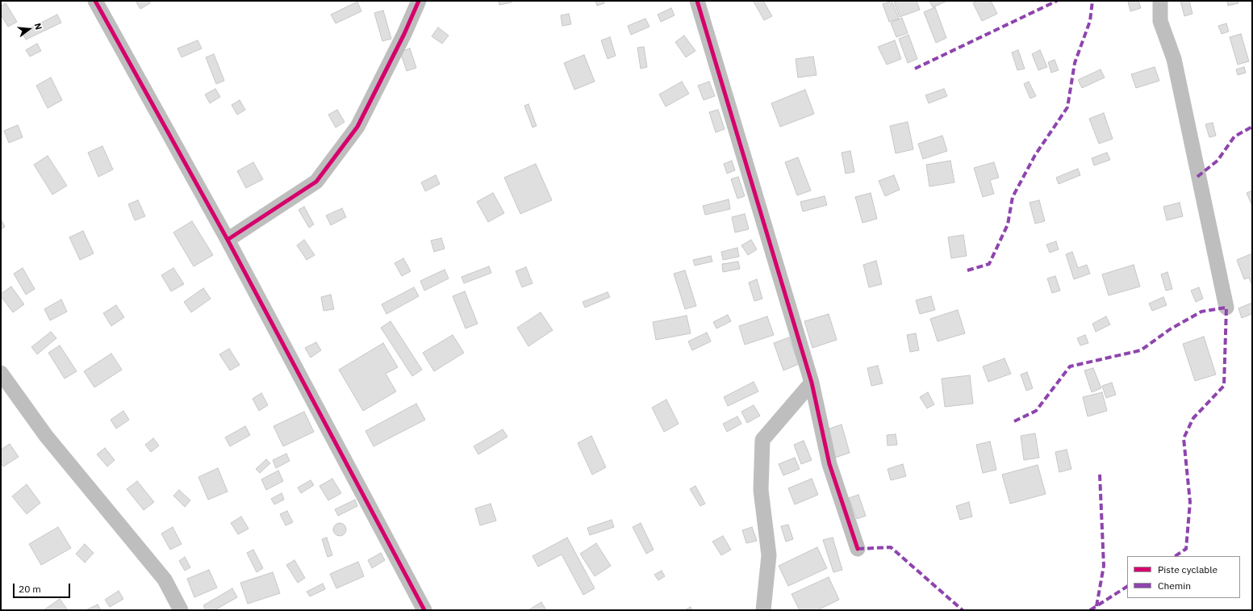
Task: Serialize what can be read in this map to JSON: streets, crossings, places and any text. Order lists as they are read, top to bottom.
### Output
{
  "legend": ["Piste cyclable", "Chemin"],
  "scale_bar": "20 m",
  "north": "right"
}
